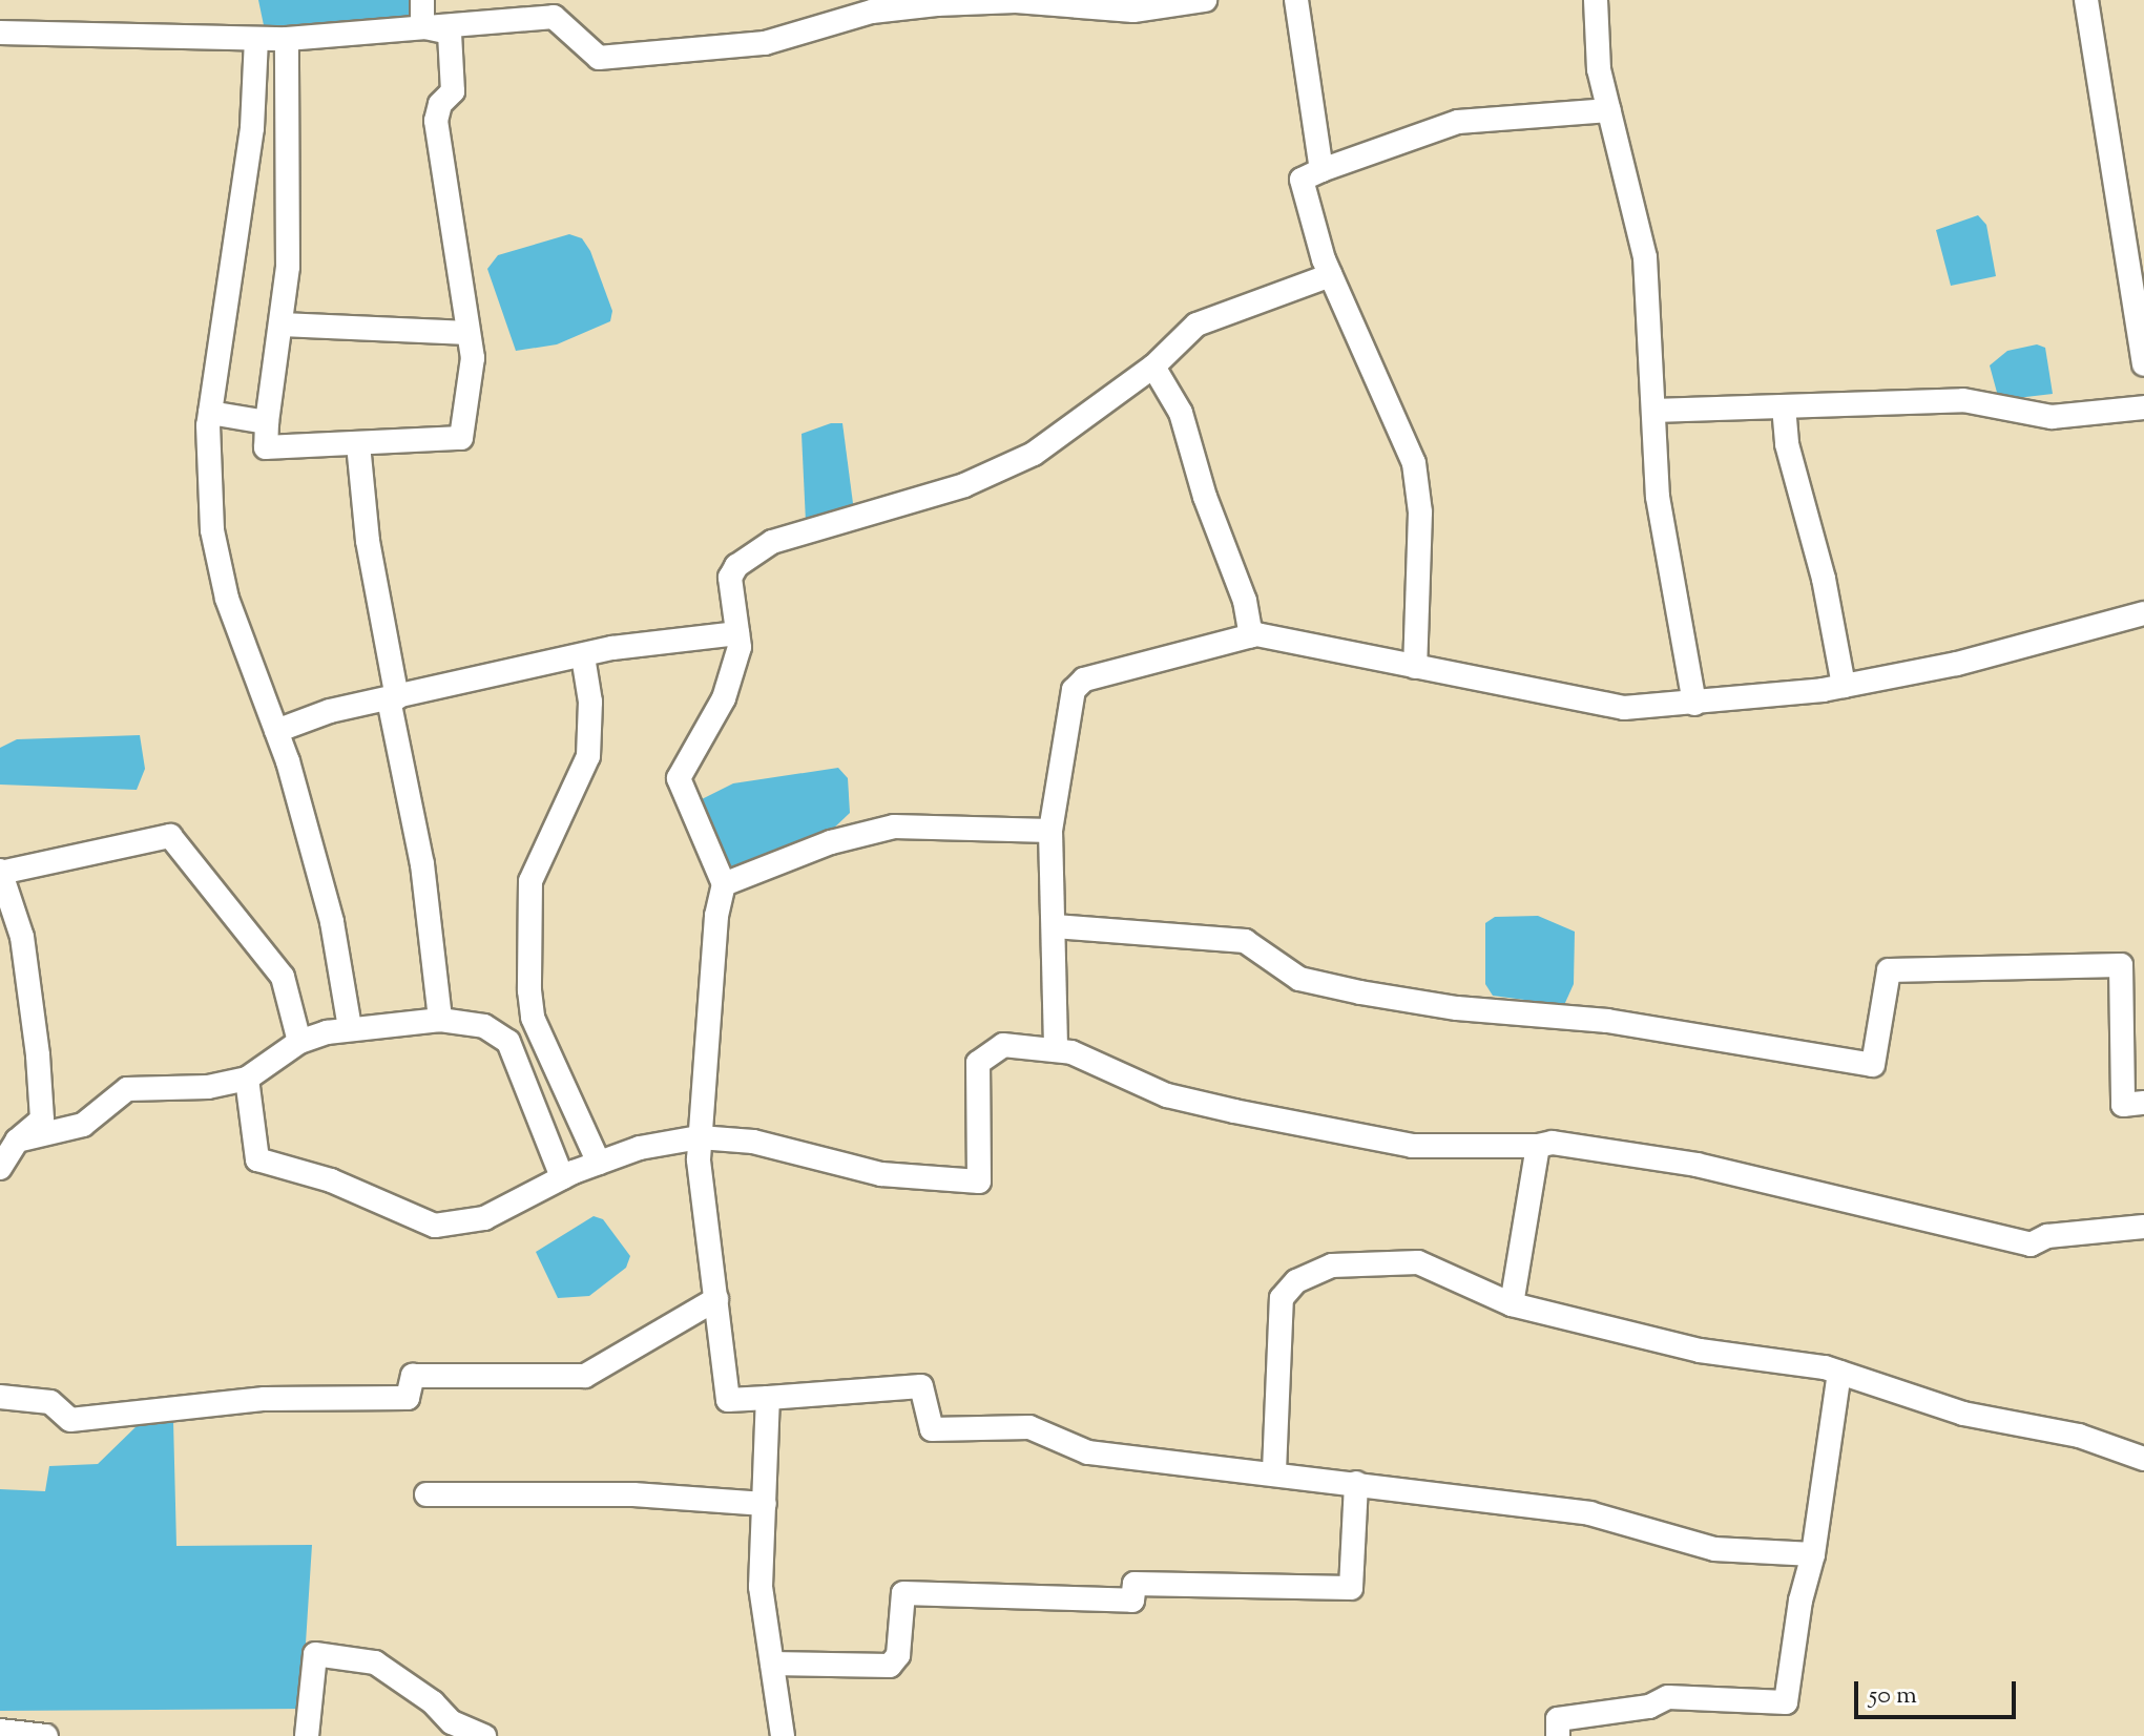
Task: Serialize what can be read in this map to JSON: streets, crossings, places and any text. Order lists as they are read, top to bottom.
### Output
{
  "scale_bar": "50 m"
}
